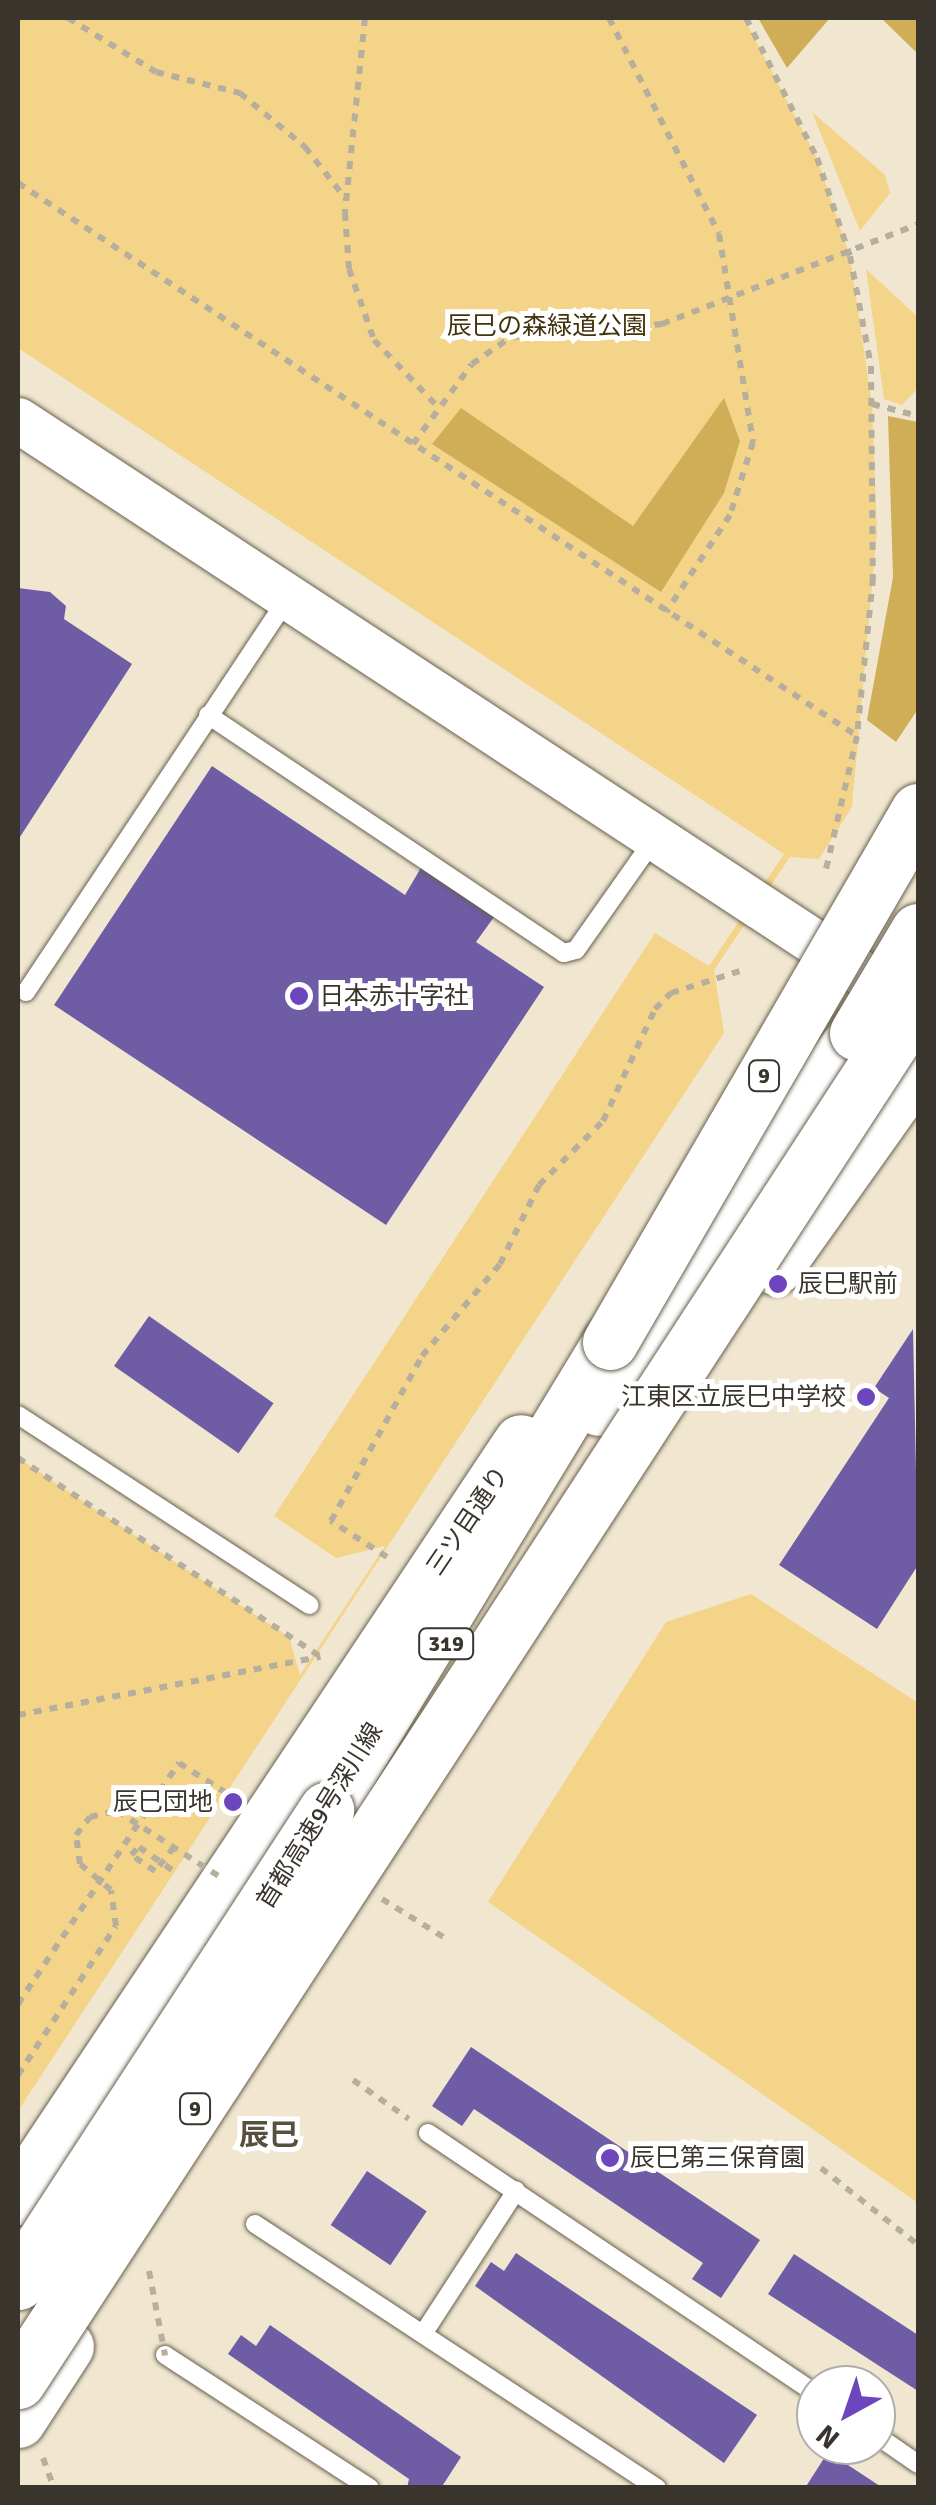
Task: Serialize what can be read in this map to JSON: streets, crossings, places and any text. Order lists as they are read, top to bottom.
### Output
{
  "streets": {
    "main road": [
      "9",
      "三ツ目通り",
      "319",
      "首都高速9号深川線"
    ]
  },
  "crossings": [
    ["9", "三ツ目通り"],
    ["9", "首都高速9号深川線"]
  ],
  "districts": ["辰巳"],
  "parks": ["辰巳の森緑道公園"],
  "places": [
    "日本赤十字社",
    "辰巳駅前",
    "江東区立辰巳中学校",
    "辰巳団地",
    "辰巳第三保育園"
  ],
  "north": "bottom left"
}
